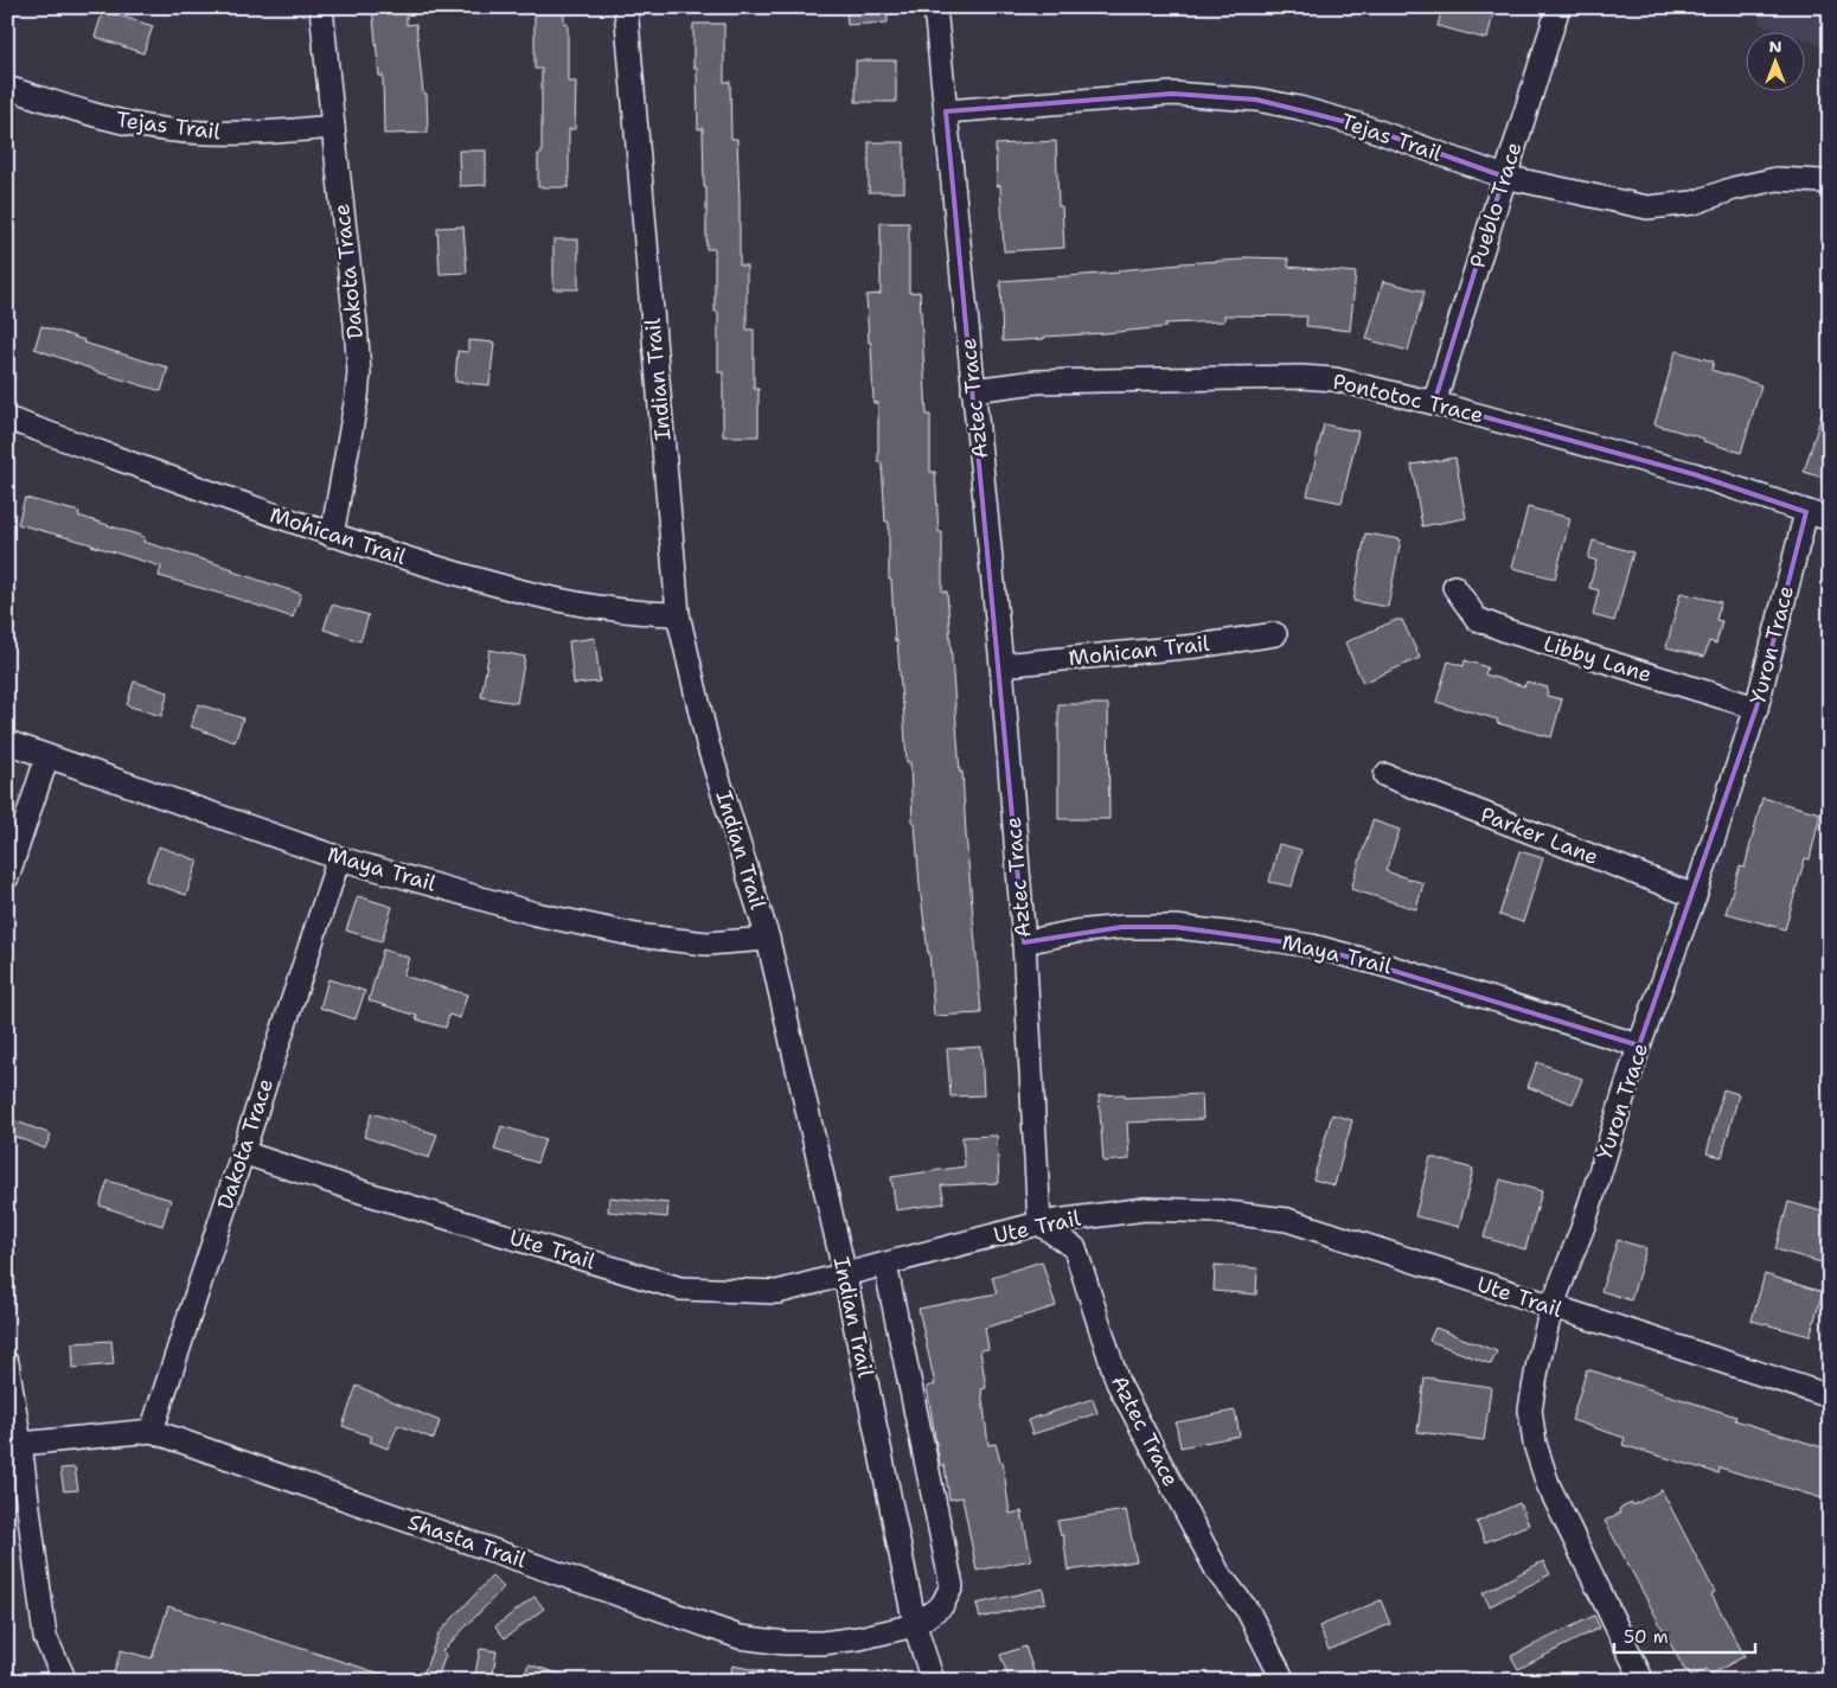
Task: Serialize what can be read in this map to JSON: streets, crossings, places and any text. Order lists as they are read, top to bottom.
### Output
{
  "streets": {
    "street": [
      "Tejas Trail",
      "Pueblo Trace",
      "Dakota Trace",
      "Indian Trail",
      "Aztec Trace",
      "Pontotoc Trace",
      "Mohican Trail",
      "Yuron Trace",
      "Libby Lane",
      "Parker Lane",
      "Maya Trail",
      "Ute Trail",
      "Shasta Trail"
    ]
  },
  "crossings": [
    ["Tejas Trail", "Pueblo Trace"],
    ["Tejas Trail", "Dakota Trace"],
    ["Tejas Trail", "Aztec Trace"],
    ["Pueblo Trace", "Pontotoc Trace"],
    ["Dakota Trace", "Mohican Trail"],
    ["Dakota Trace", "Maya Trail"],
    ["Dakota Trace", "Ute Trail"],
    ["Dakota Trace", "Shasta Trail"],
    ["Indian Trail", "Mohican Trail"],
    ["Indian Trail", "Maya Trail"],
    ["Indian Trail", "Ute Trail"],
    ["Indian Trail", "Shasta Trail"],
    ["Aztec Trace", "Pontotoc Trace"],
    ["Aztec Trace", "Mohican Trail"],
    ["Aztec Trace", "Maya Trail"],
    ["Aztec Trace", "Ute Trail"],
    ["Pontotoc Trace", "Yuron Trace"],
    ["Yuron Trace", "Libby Lane"],
    ["Yuron Trace", "Parker Lane"],
    ["Yuron Trace", "Maya Trail"],
    ["Yuron Trace", "Ute Trail"]
  ],
  "scale_bar": "50 m",
  "north": "top"
}
